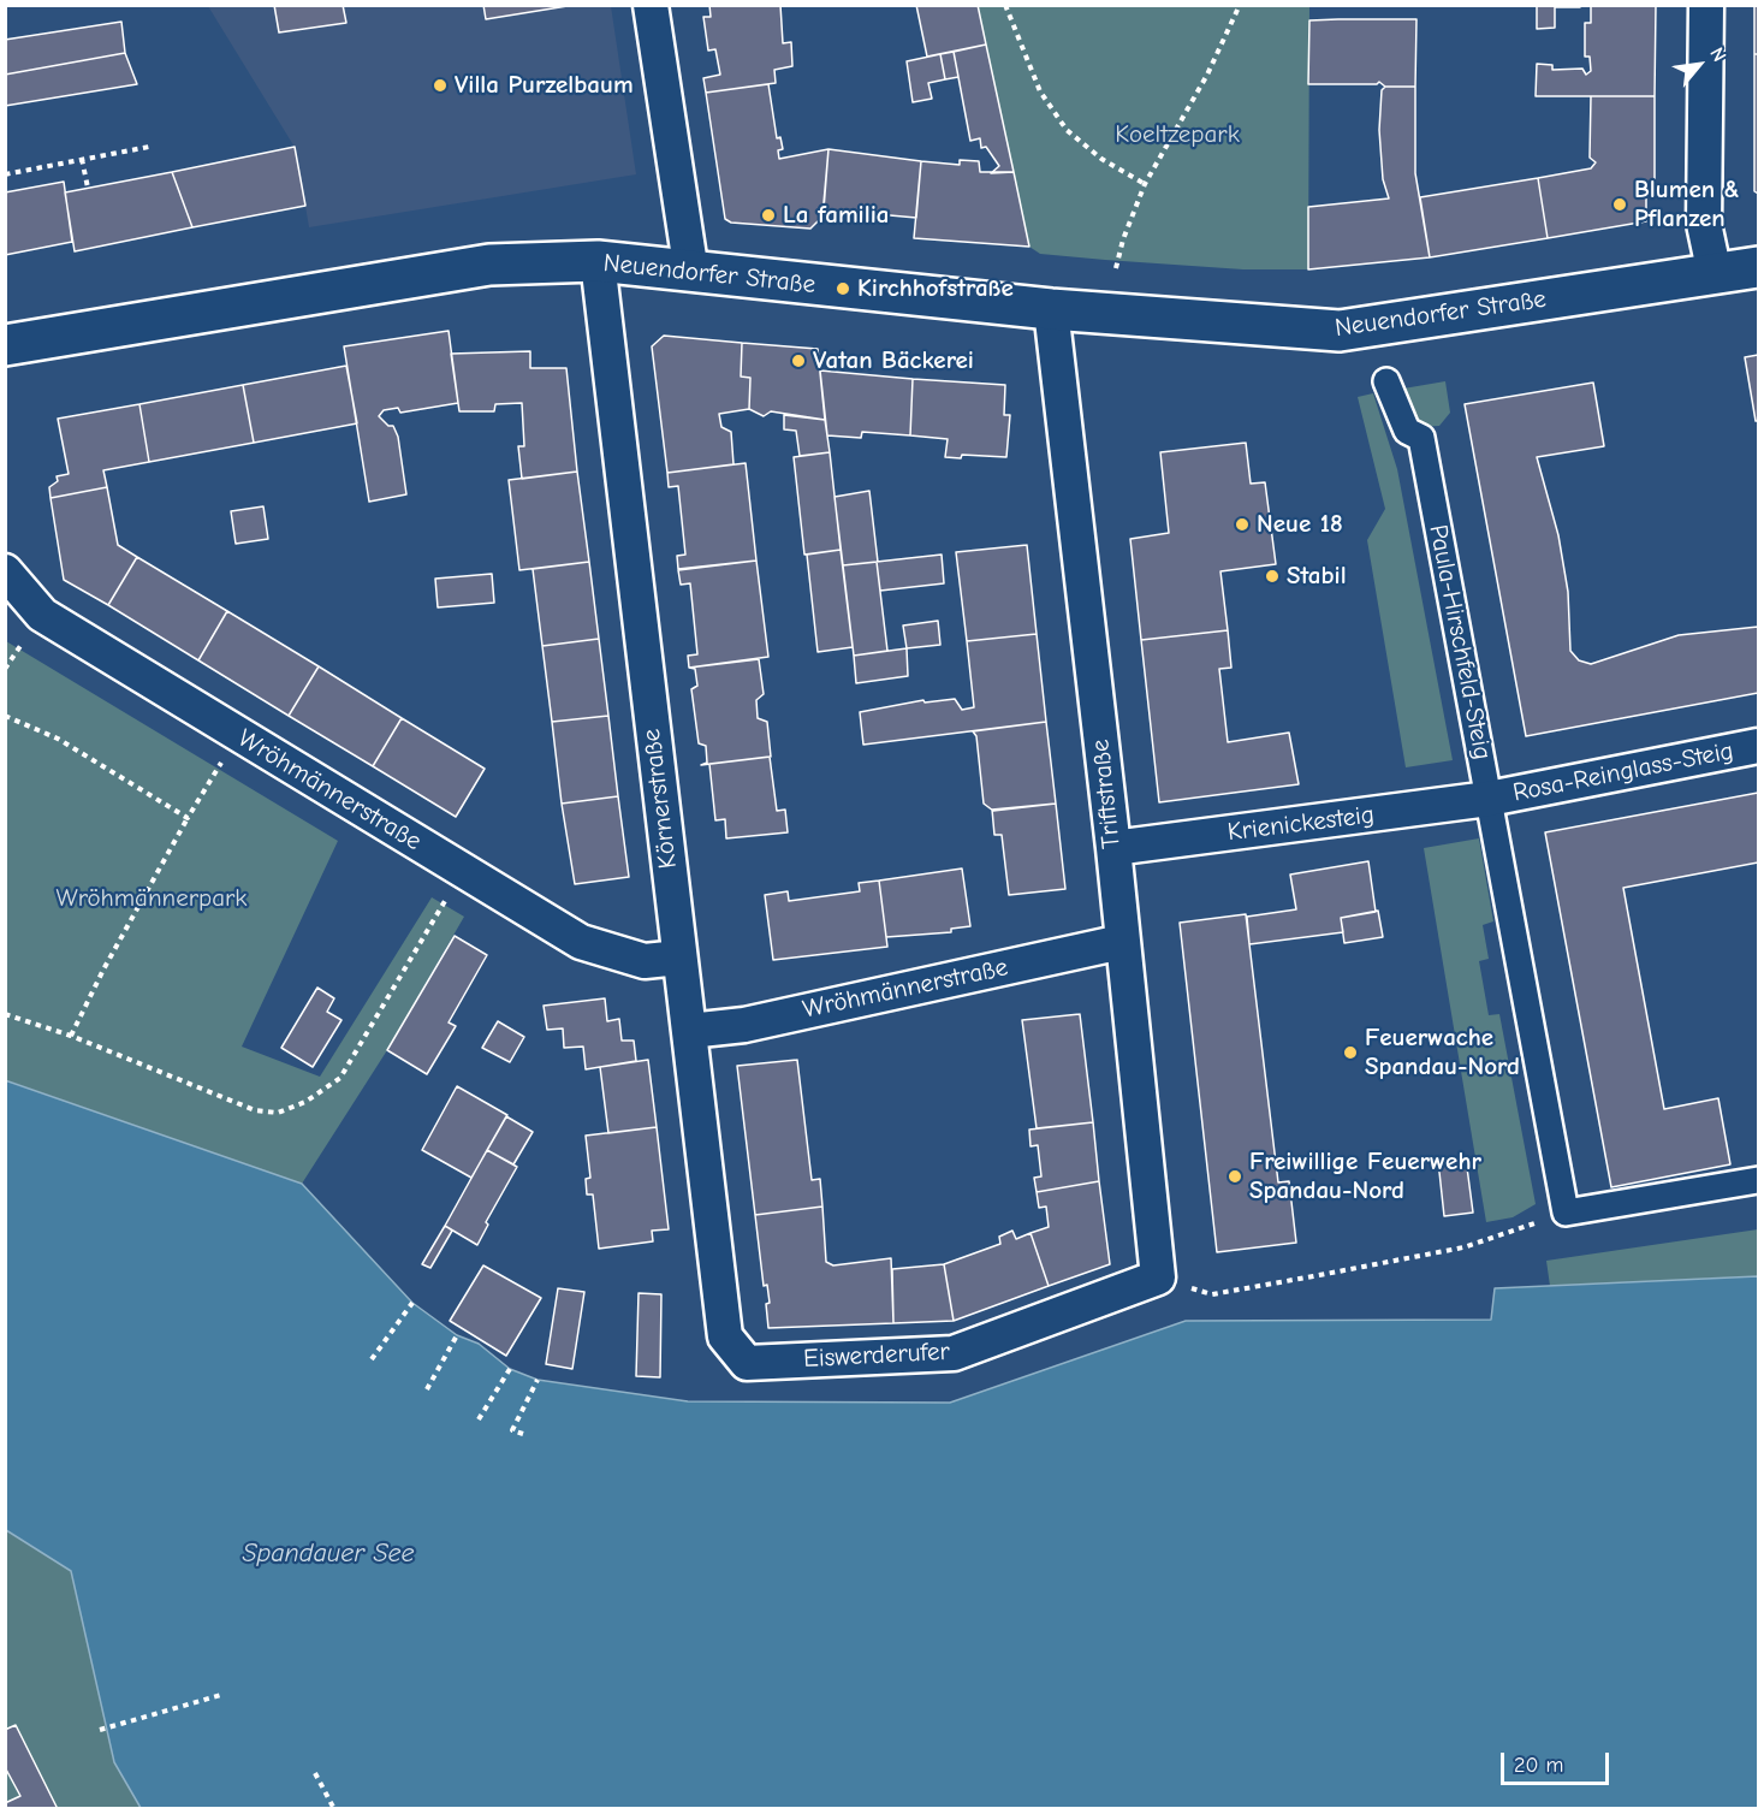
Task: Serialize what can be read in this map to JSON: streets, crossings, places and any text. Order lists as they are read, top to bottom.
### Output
{
  "streets": {
    "main road": ["Neuendorfer Straße"],
    "street": [
      "Paula-Hirschfeld-Steig",
      "Rosa-Reinglass-Steig",
      "Wröhmännerstraße",
      "Triftstraße",
      "Körnerstraße",
      "Krienickesteig",
      "Eiswerderufer"
    ]
  },
  "crossings": [
    ["Neuendorfer Straße", "Triftstraße"],
    ["Neuendorfer Straße", "Körnerstraße"],
    ["Paula-Hirschfeld-Steig", "Rosa-Reinglass-Steig"],
    ["Paula-Hirschfeld-Steig", "Krienickesteig"],
    ["Rosa-Reinglass-Steig", "Krienickesteig"],
    ["Wröhmännerstraße", "Triftstraße"],
    ["Wröhmännerstraße", "Körnerstraße"],
    ["Triftstraße", "Krienickesteig"],
    ["Triftstraße", "Eiswerderufer"],
    ["Körnerstraße", "Eiswerderufer"]
  ],
  "water": ["Spandauer See"],
  "parks": ["Koeltzepark", "Wröhmännerpark"],
  "places": [
    "Villa Purzelbaum",
    "Blumen & Pflanzen",
    "La familia",
    "Kirchhofstraße",
    "Vatan Bäckerei",
    "Neue 18",
    "Stabil",
    "Feuerwache Spandau-Nord",
    "Freiwillige Feuerwehr Spandau-Nord"
  ],
  "scale_bar": "20 m",
  "north": "top right"
}
